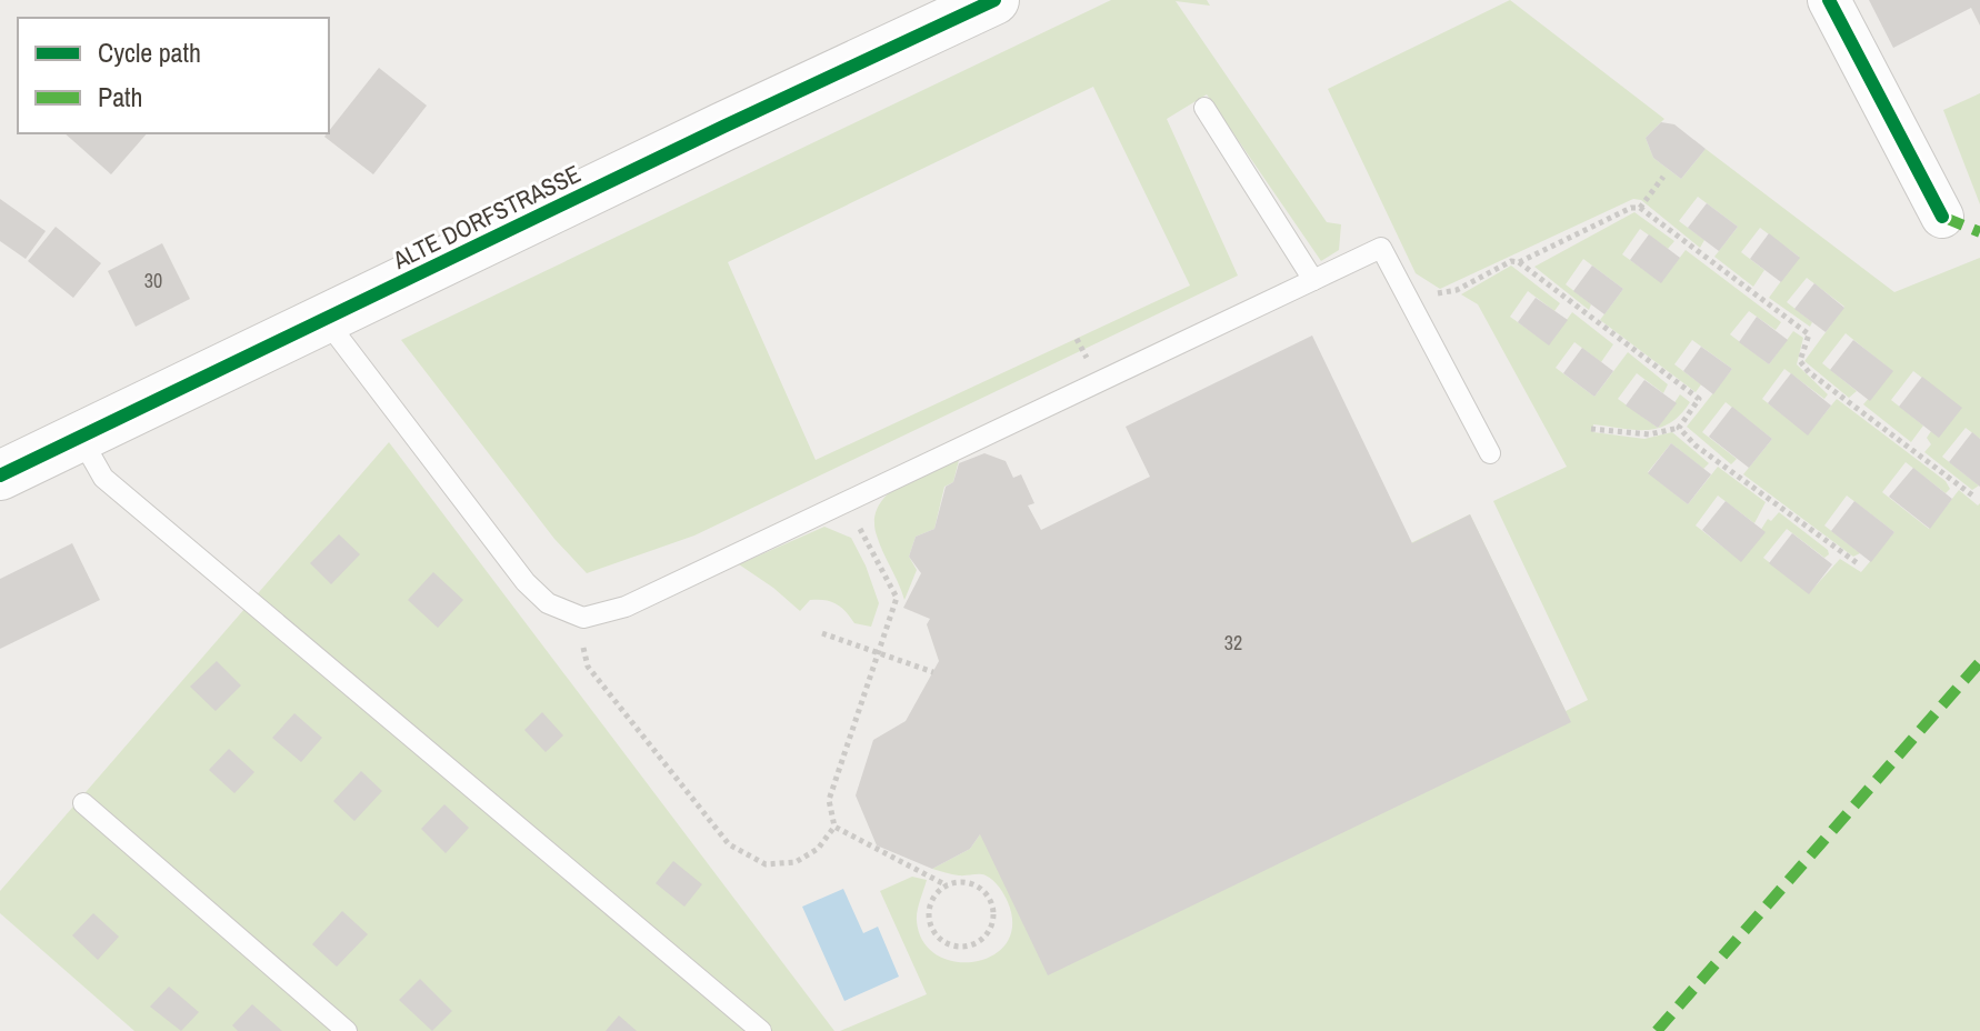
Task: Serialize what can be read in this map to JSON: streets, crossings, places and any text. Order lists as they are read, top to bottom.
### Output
{
  "streets": {
    "street": ["ALTE DORFSTRASSE"]
  },
  "house_numbers": ["30", "32"],
  "legend": ["Cycle path", "Path"]
}
